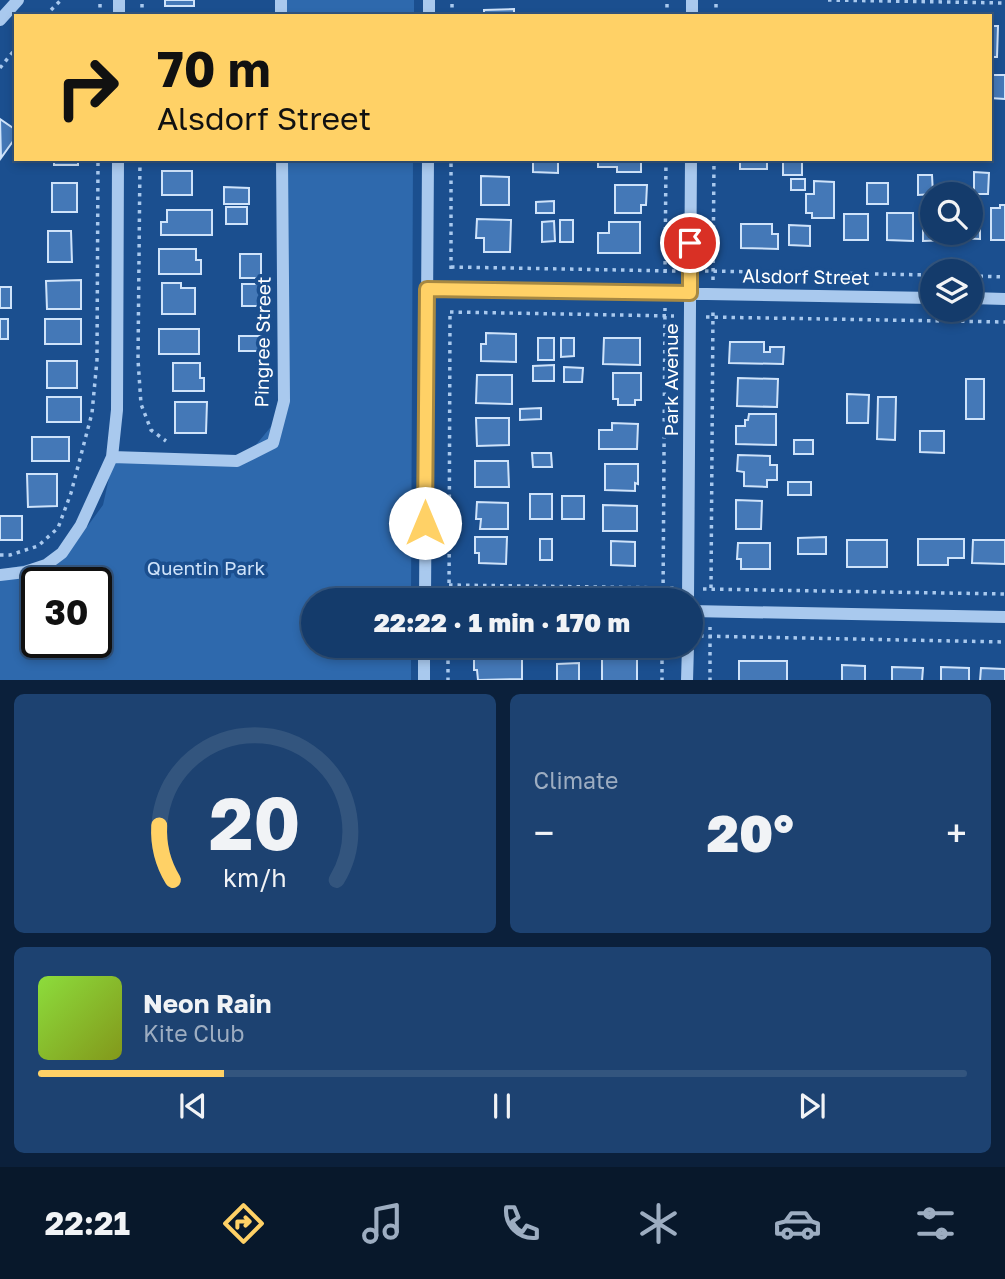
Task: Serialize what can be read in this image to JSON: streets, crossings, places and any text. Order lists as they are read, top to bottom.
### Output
{
  "streets": {
    "street": ["Alsdorf Street", "Pingree Street", "Park Avenue"]
  },
  "crossings": [
    ["Alsdorf Street", "Park Avenue"]
  ],
  "parks": ["Quentin Park"],
  "page": {
    "turn": ["70 m", "Alsdorf Street"],
    "limit": "30",
    "trip": "22:22 · 1 min · 170 m",
    "tile": "Climate",
    "heat": ["−", "20°", "+"],
    "song": ["Neon Rain", "Kite Club"],
    "tabs": "22:21",
    "gauge": ["20", "km/h"]
  }
}
